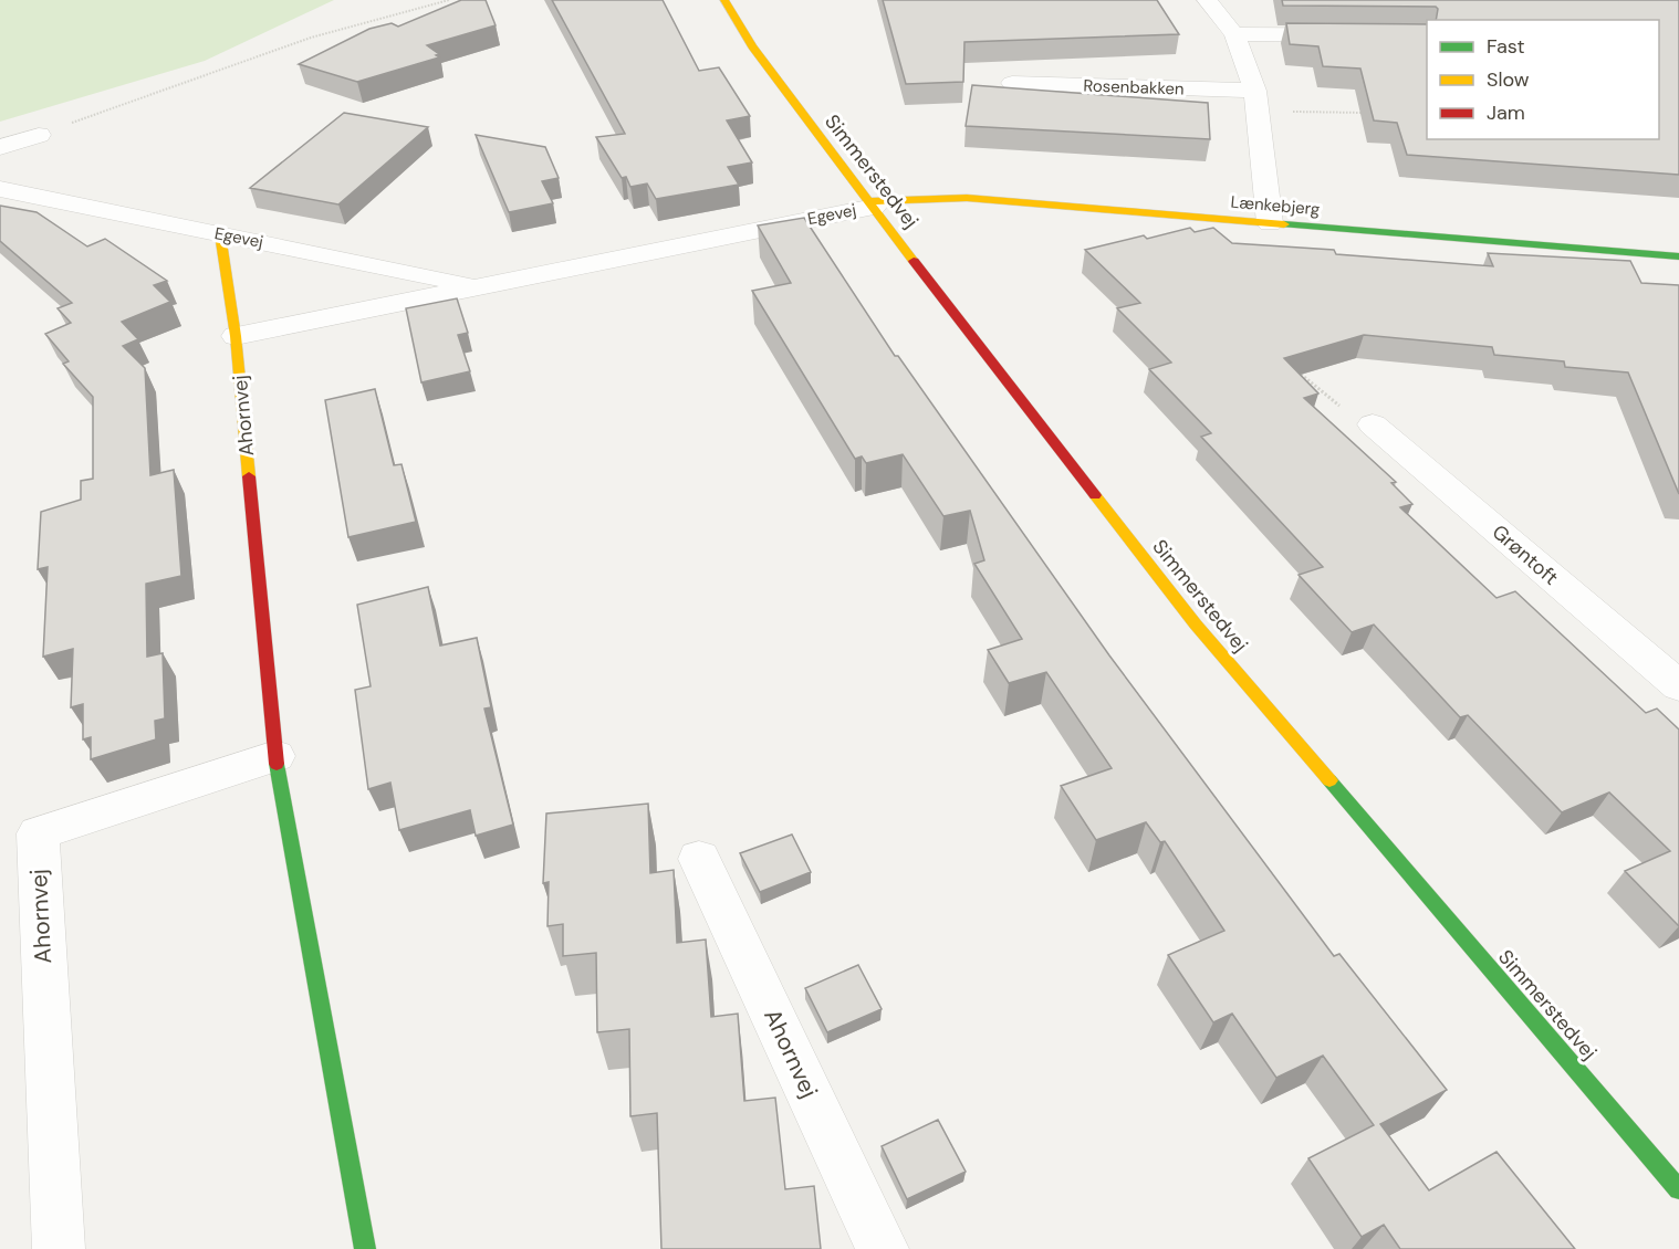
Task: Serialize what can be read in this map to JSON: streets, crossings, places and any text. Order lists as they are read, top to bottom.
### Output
{
  "streets": {
    "street": [
      "Rosenbakken",
      "Simmerstedvej",
      "Lænkebjerg",
      "Egevej",
      "Ahornvej",
      "Grøntoft"
    ]
  },
  "crossings": [
    ["Simmerstedvej", "Lænkebjerg"],
    ["Simmerstedvej", "Egevej"],
    ["Lænkebjerg", "Egevej"],
    ["Egevej", "Ahornvej"]
  ],
  "legend": ["Fast", "Slow", "Jam"]
}
